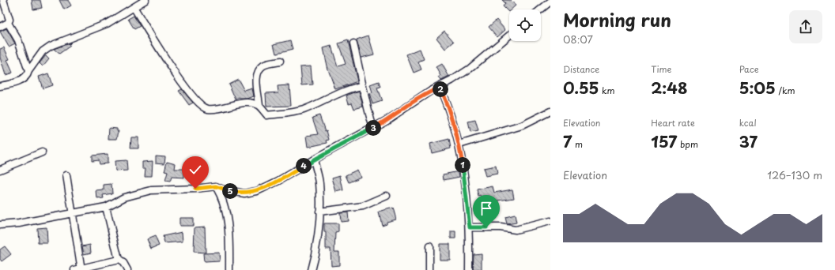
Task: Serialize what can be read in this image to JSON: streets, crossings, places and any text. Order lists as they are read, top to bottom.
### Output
{
  "page": {
    "heading": ["Morning run", "08:07"],
    "stats": [
      ["Distance", "0.55 km"],
      ["Time", "2:48"],
      ["Pace", "5:05 /km"],
      ["Elevation", "7 m"],
      ["Heart rate", "157 bpm"],
      ["kcal", "37"]
    ],
    "pins": [
      "2",
      "3",
      "1",
      "4",
      "5"
    ],
    "chart": ["Elevation", "126–130 m"]
  }
}
